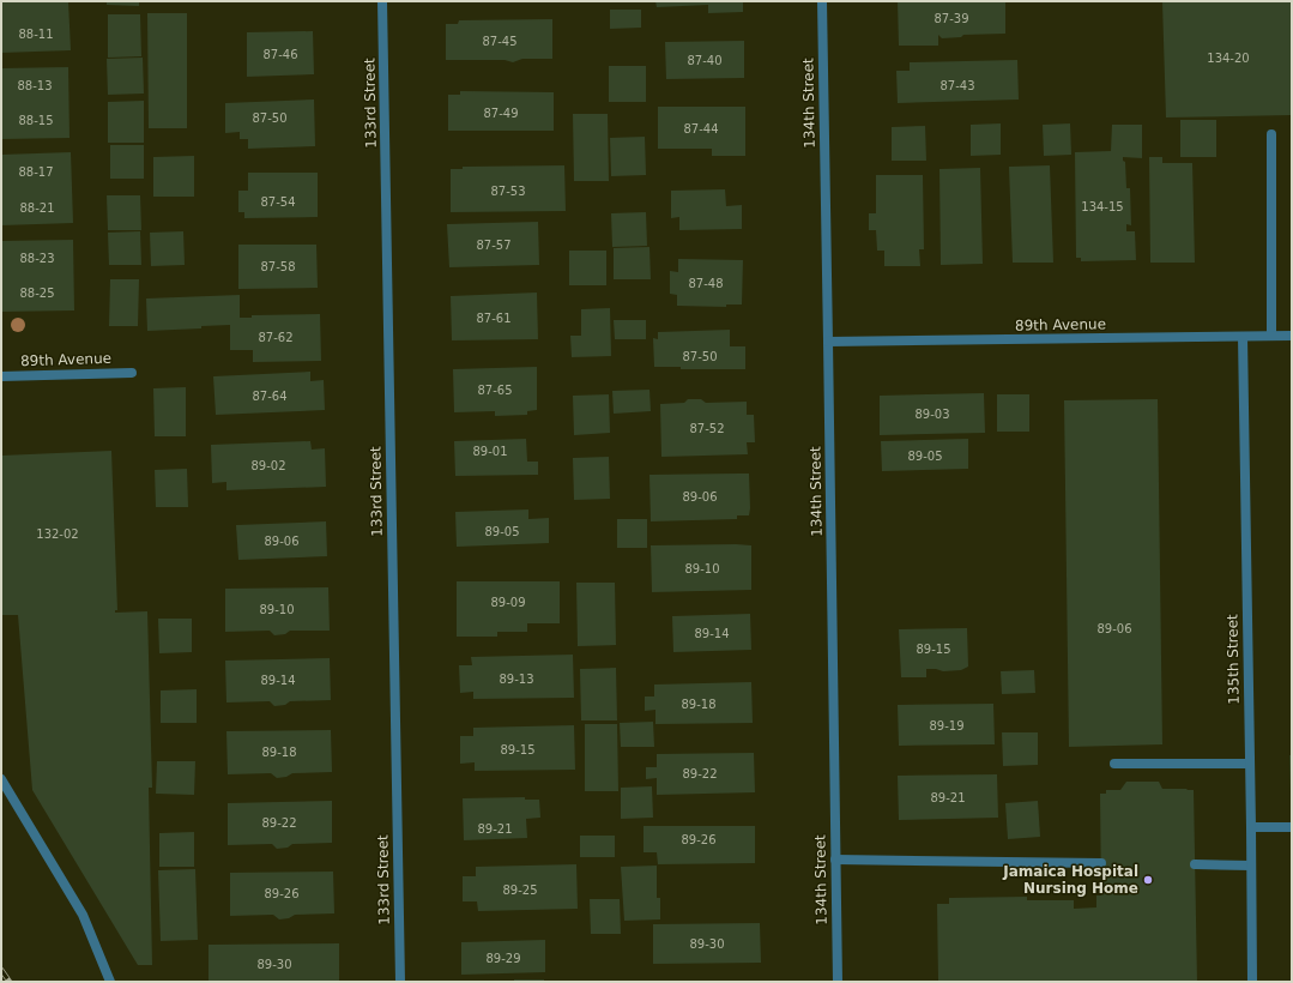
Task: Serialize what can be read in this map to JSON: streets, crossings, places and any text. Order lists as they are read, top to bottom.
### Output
{
  "streets": {
    "street": [
      "133rd Street",
      "134th Street",
      "89th Avenue",
      "135th Street"
    ]
  },
  "crossings": [
    ["134th Street", "89th Avenue"],
    ["89th Avenue", "135th Street"]
  ],
  "places": ["Jamaica Hospital Nursing Home"],
  "house_numbers": [
    "87-39",
    "88-11",
    "87-45",
    "87-46",
    "134-20",
    "87-40",
    "88-13",
    "87-43",
    "87-49",
    "87-50",
    "88-15",
    "87-44",
    "88-17",
    "87-53",
    "87-54",
    "134-15",
    "88-21",
    "87-57",
    "88-23",
    "87-58",
    "87-48",
    "88-25",
    "87-61",
    "87-62",
    "87-50",
    "87-65",
    "87-64",
    "89-03",
    "87-52",
    "89-01",
    "89-05",
    "89-02",
    "89-06",
    "89-05",
    "132-02",
    "89-06",
    "89-10",
    "89-09",
    "89-10",
    "89-06",
    "89-14",
    "89-15",
    "89-13",
    "89-14",
    "89-18",
    "89-19",
    "89-15",
    "89-18",
    "89-22",
    "89-21",
    "89-22",
    "89-21",
    "89-26",
    "89-25",
    "89-26",
    "89-30",
    "89-29",
    "89-30"
  ]
}
